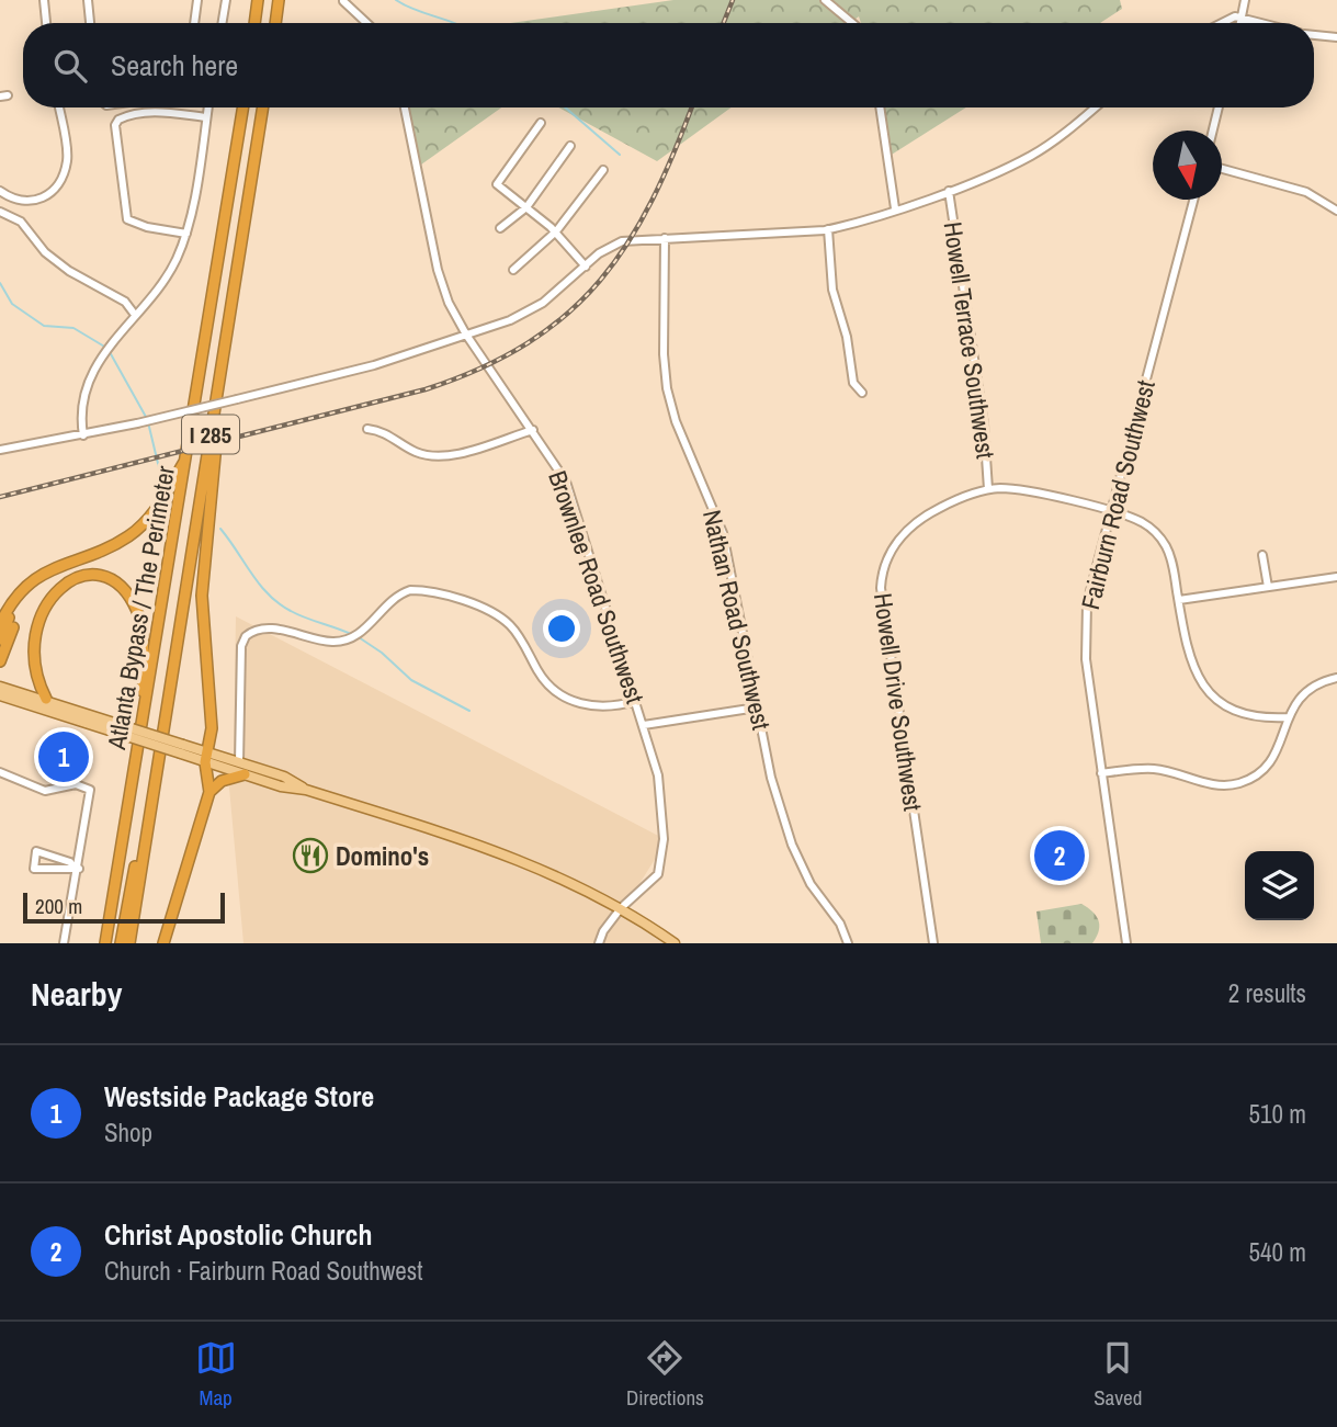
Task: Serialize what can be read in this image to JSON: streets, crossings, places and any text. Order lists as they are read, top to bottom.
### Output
{
  "streets": {
    "highway": ["I 285", "Atlanta Bypass / The Perimeter"],
    "street": [
      "Howell Terrace Southwest",
      "Fairburn Road Southwest",
      "Brownlee Road Southwest",
      "Nathan Road Southwest",
      "Howell Drive Southwest"
    ]
  },
  "crossings": [
    ["Howell Terrace Southwest", "Howell Drive Southwest"],
    ["Fairburn Road Southwest", "Howell Drive Southwest"]
  ],
  "places": {
    "restaurant": ["Domino's"]
  },
  "scale_bar": "200 m",
  "north": "bottom",
  "page": {
    "search": "Search here",
    "pins": ["1", "2"],
    "scale": "200 m",
    "heading": ["Nearby", "2 results"],
    "list": [
      {
        "mark": "1",
        "name": "Westside Package Store",
        "note": "Shop",
        "value": "510 m"
      },
      {
        "mark": "2",
        "name": "Christ Apostolic Church",
        "note": "Church · Fairburn Road Southwest",
        "value": "540 m"
      }
    ],
    "nav": ["Map", "Directions", "Saved"]
  }
}
